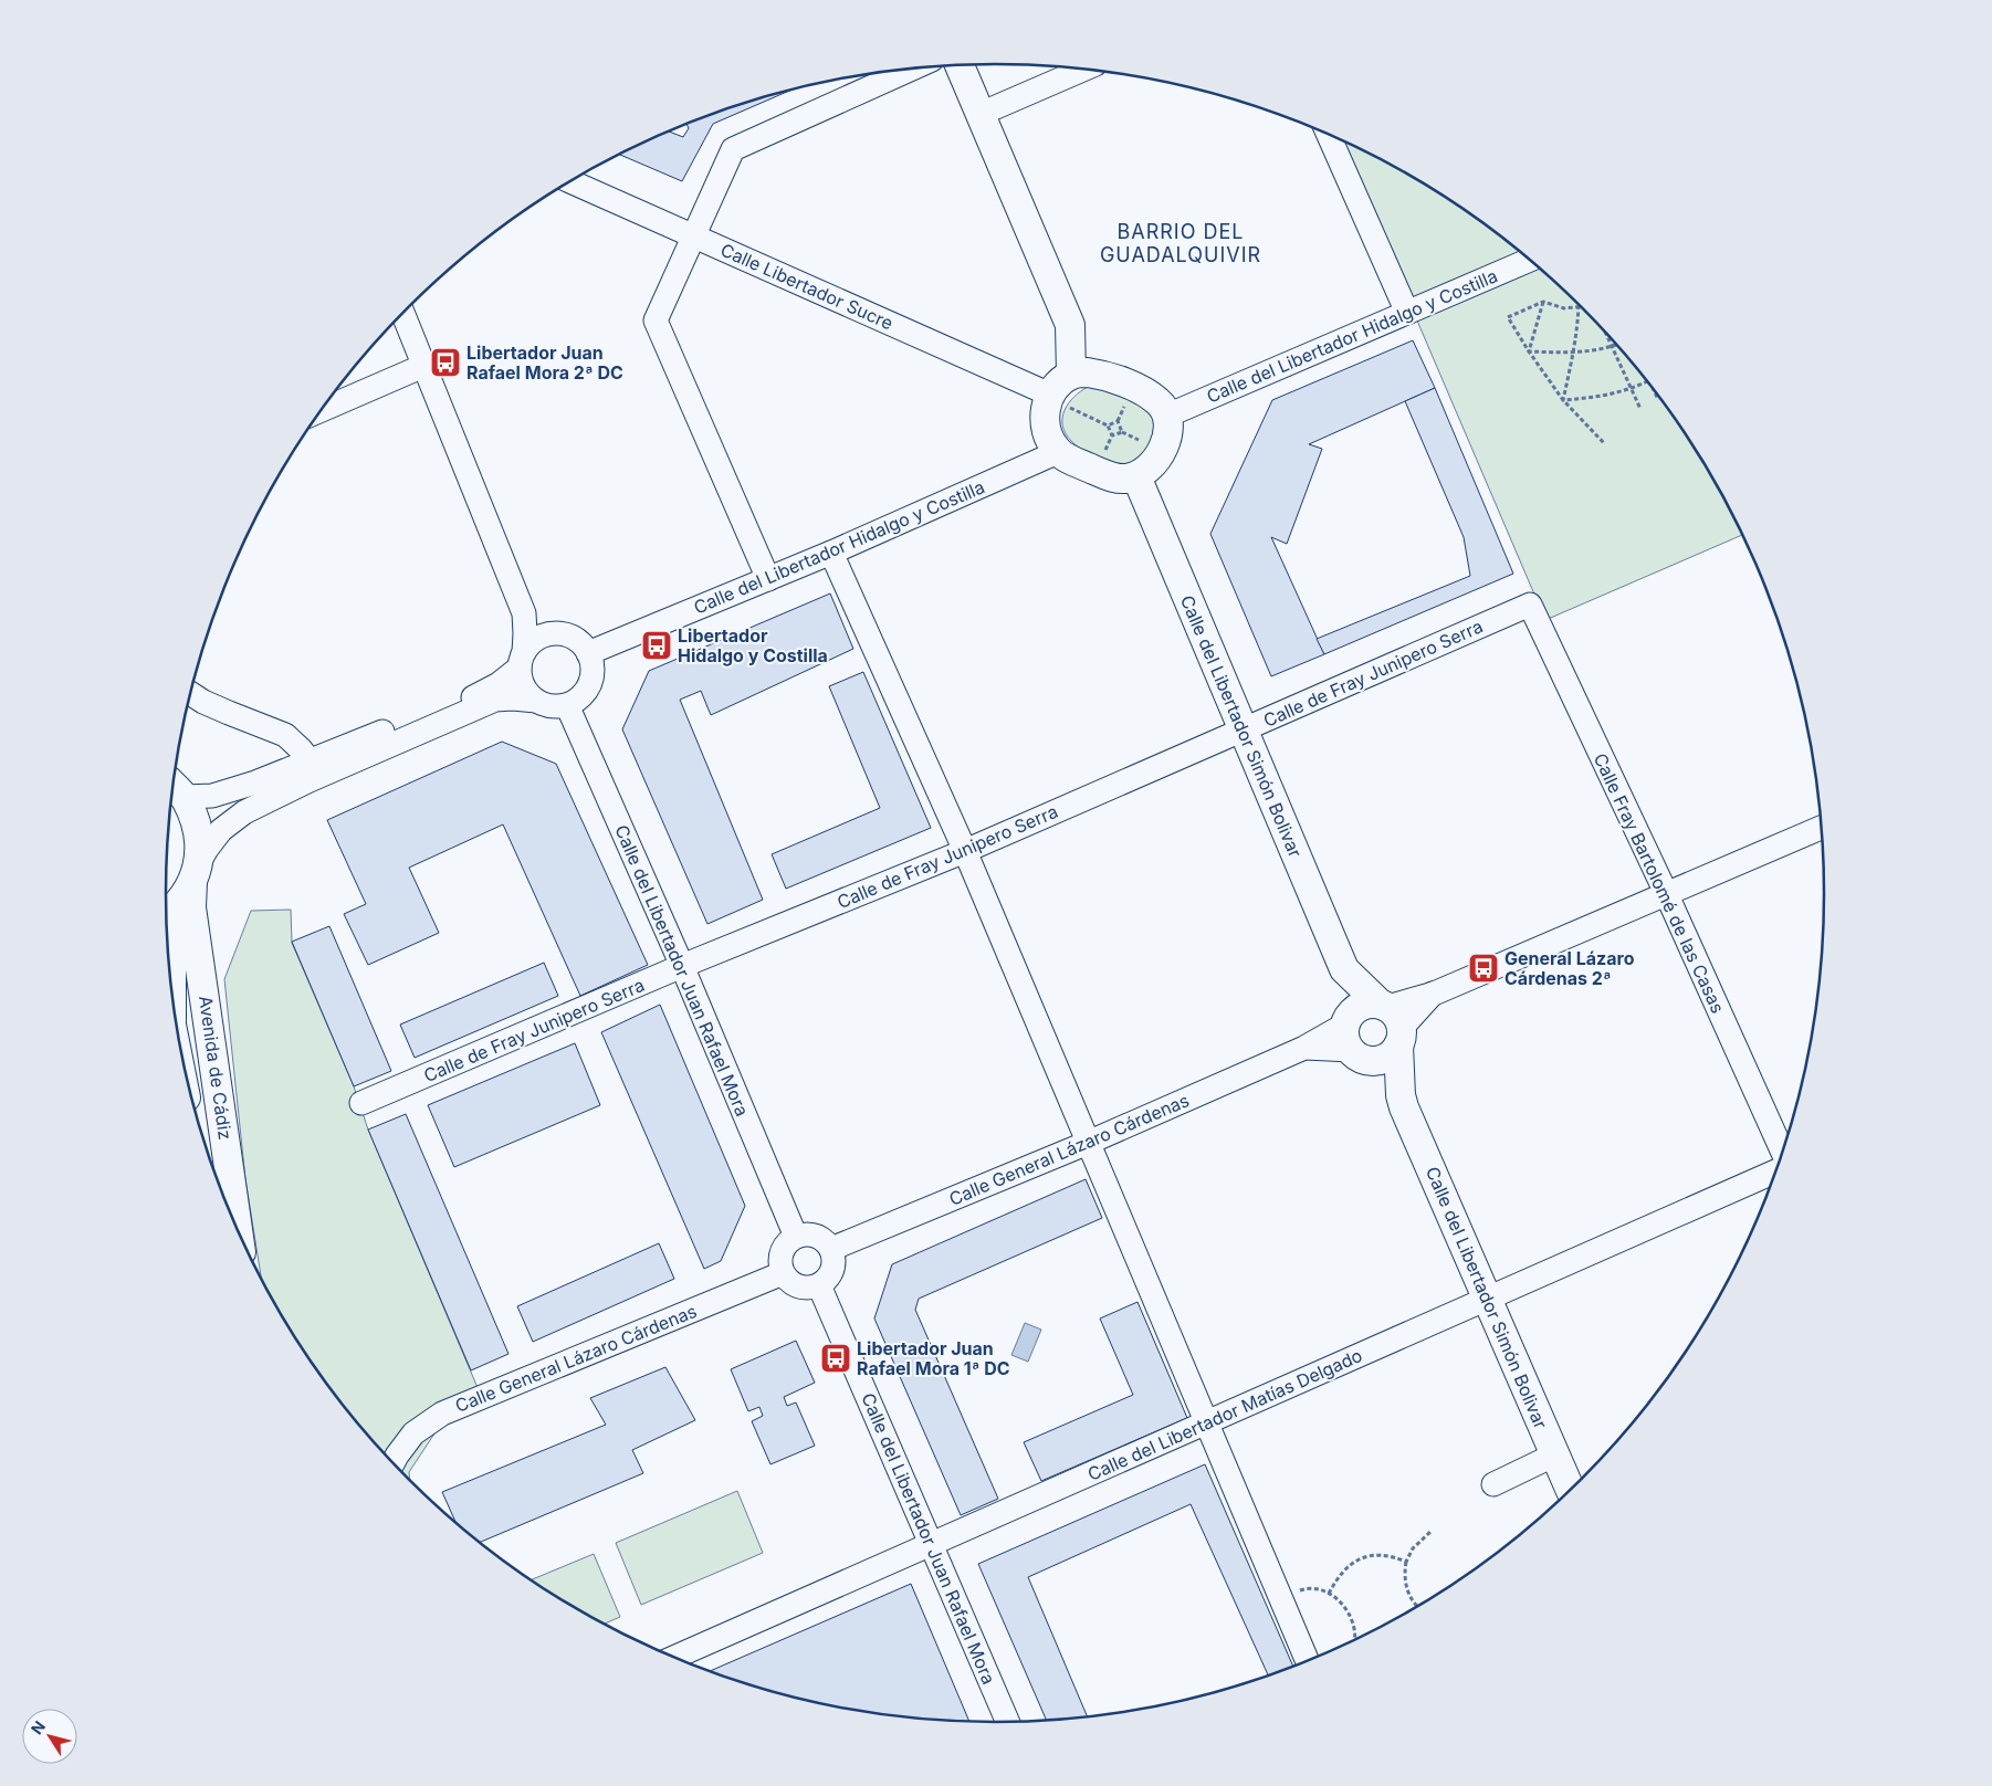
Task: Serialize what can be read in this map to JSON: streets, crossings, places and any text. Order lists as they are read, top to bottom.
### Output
{
  "streets": {
    "main road": ["Calle del Libertador Simón Bolivar", "Avenida de Cádiz"],
    "street": [
      "Calle Libertador Sucre",
      "Calle del Libertador Hidalgo y Costilla",
      "Calle de Fray Junipero Serra",
      "Calle Fray Bartolomé de las Casas",
      "Calle del Libertador Juan Rafael Mora",
      "Calle General Lázaro Cárdenas",
      "Calle del Libertador Matías Delgado"
    ]
  },
  "crossings": [
    ["Calle del Libertador Hidalgo y Costilla", "Calle del Libertador Juan Rafael Mora"],
    ["Calle de Fray Junipero Serra", "Calle del Libertador Simón Bolivar"],
    ["Calle de Fray Junipero Serra", "Calle Fray Bartolomé de las Casas"],
    ["Calle de Fray Junipero Serra", "Calle del Libertador Juan Rafael Mora"],
    ["Calle del Libertador Simón Bolivar", "Calle General Lázaro Cárdenas"],
    ["Calle del Libertador Simón Bolivar", "Calle del Libertador Matías Delgado"],
    ["Calle del Libertador Juan Rafael Mora", "Calle General Lázaro Cárdenas"],
    ["Calle del Libertador Juan Rafael Mora", "Calle del Libertador Matías Delgado"]
  ],
  "districts": ["BARRIO DEL GUADALQUIVIR"],
  "places": {
    "bus stop": [
      "Libertador Juan Rafael Mora 2ª DC",
      "Libertador Hidalgo y Costilla",
      "General Lázaro Cárdenas 2ª",
      "Libertador Juan Rafael Mora 1ª DC"
    ]
  },
  "north": "top left"
}
